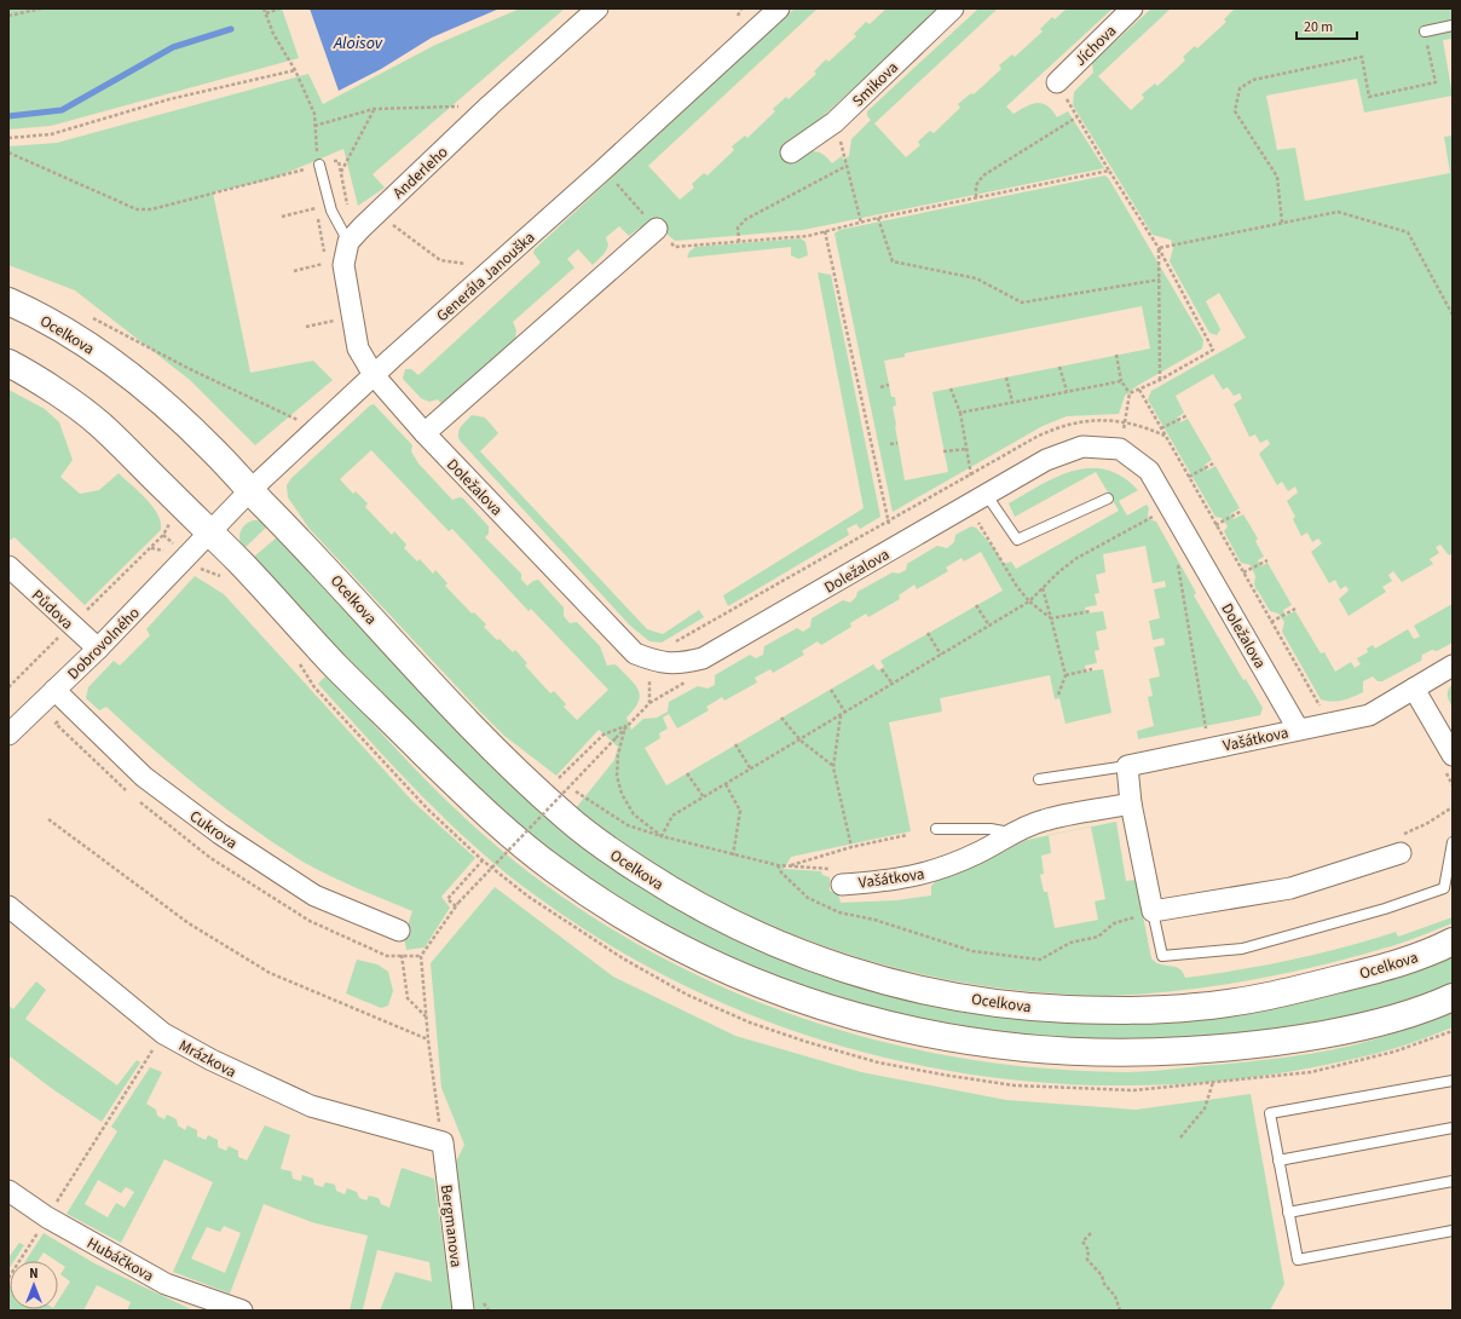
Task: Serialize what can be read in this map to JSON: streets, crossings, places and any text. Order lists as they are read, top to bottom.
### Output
{
  "streets": {
    "street": [
      "Jíchova",
      "Smikova",
      "Anderleho",
      "Generála Janouška",
      "Ocelkova",
      "Doležalova",
      "Půdova",
      "Dobrovolného",
      "Vašátkova",
      "Cukrova",
      "Mrázkova",
      "Bergmanova",
      "Hubáčkova"
    ]
  },
  "crossings": [
    ["Generála Janouška", "Ocelkova"],
    ["Generála Janouška", "Doležalova"],
    ["Generála Janouška", "Dobrovolného"],
    ["Doležalova", "Vašátkova"],
    ["Půdova", "Dobrovolného"],
    ["Dobrovolného", "Cukrova"],
    ["Mrázkova", "Bergmanova"]
  ],
  "water": ["Aloisov"],
  "scale_bar": "20 m",
  "north": "top"
}
